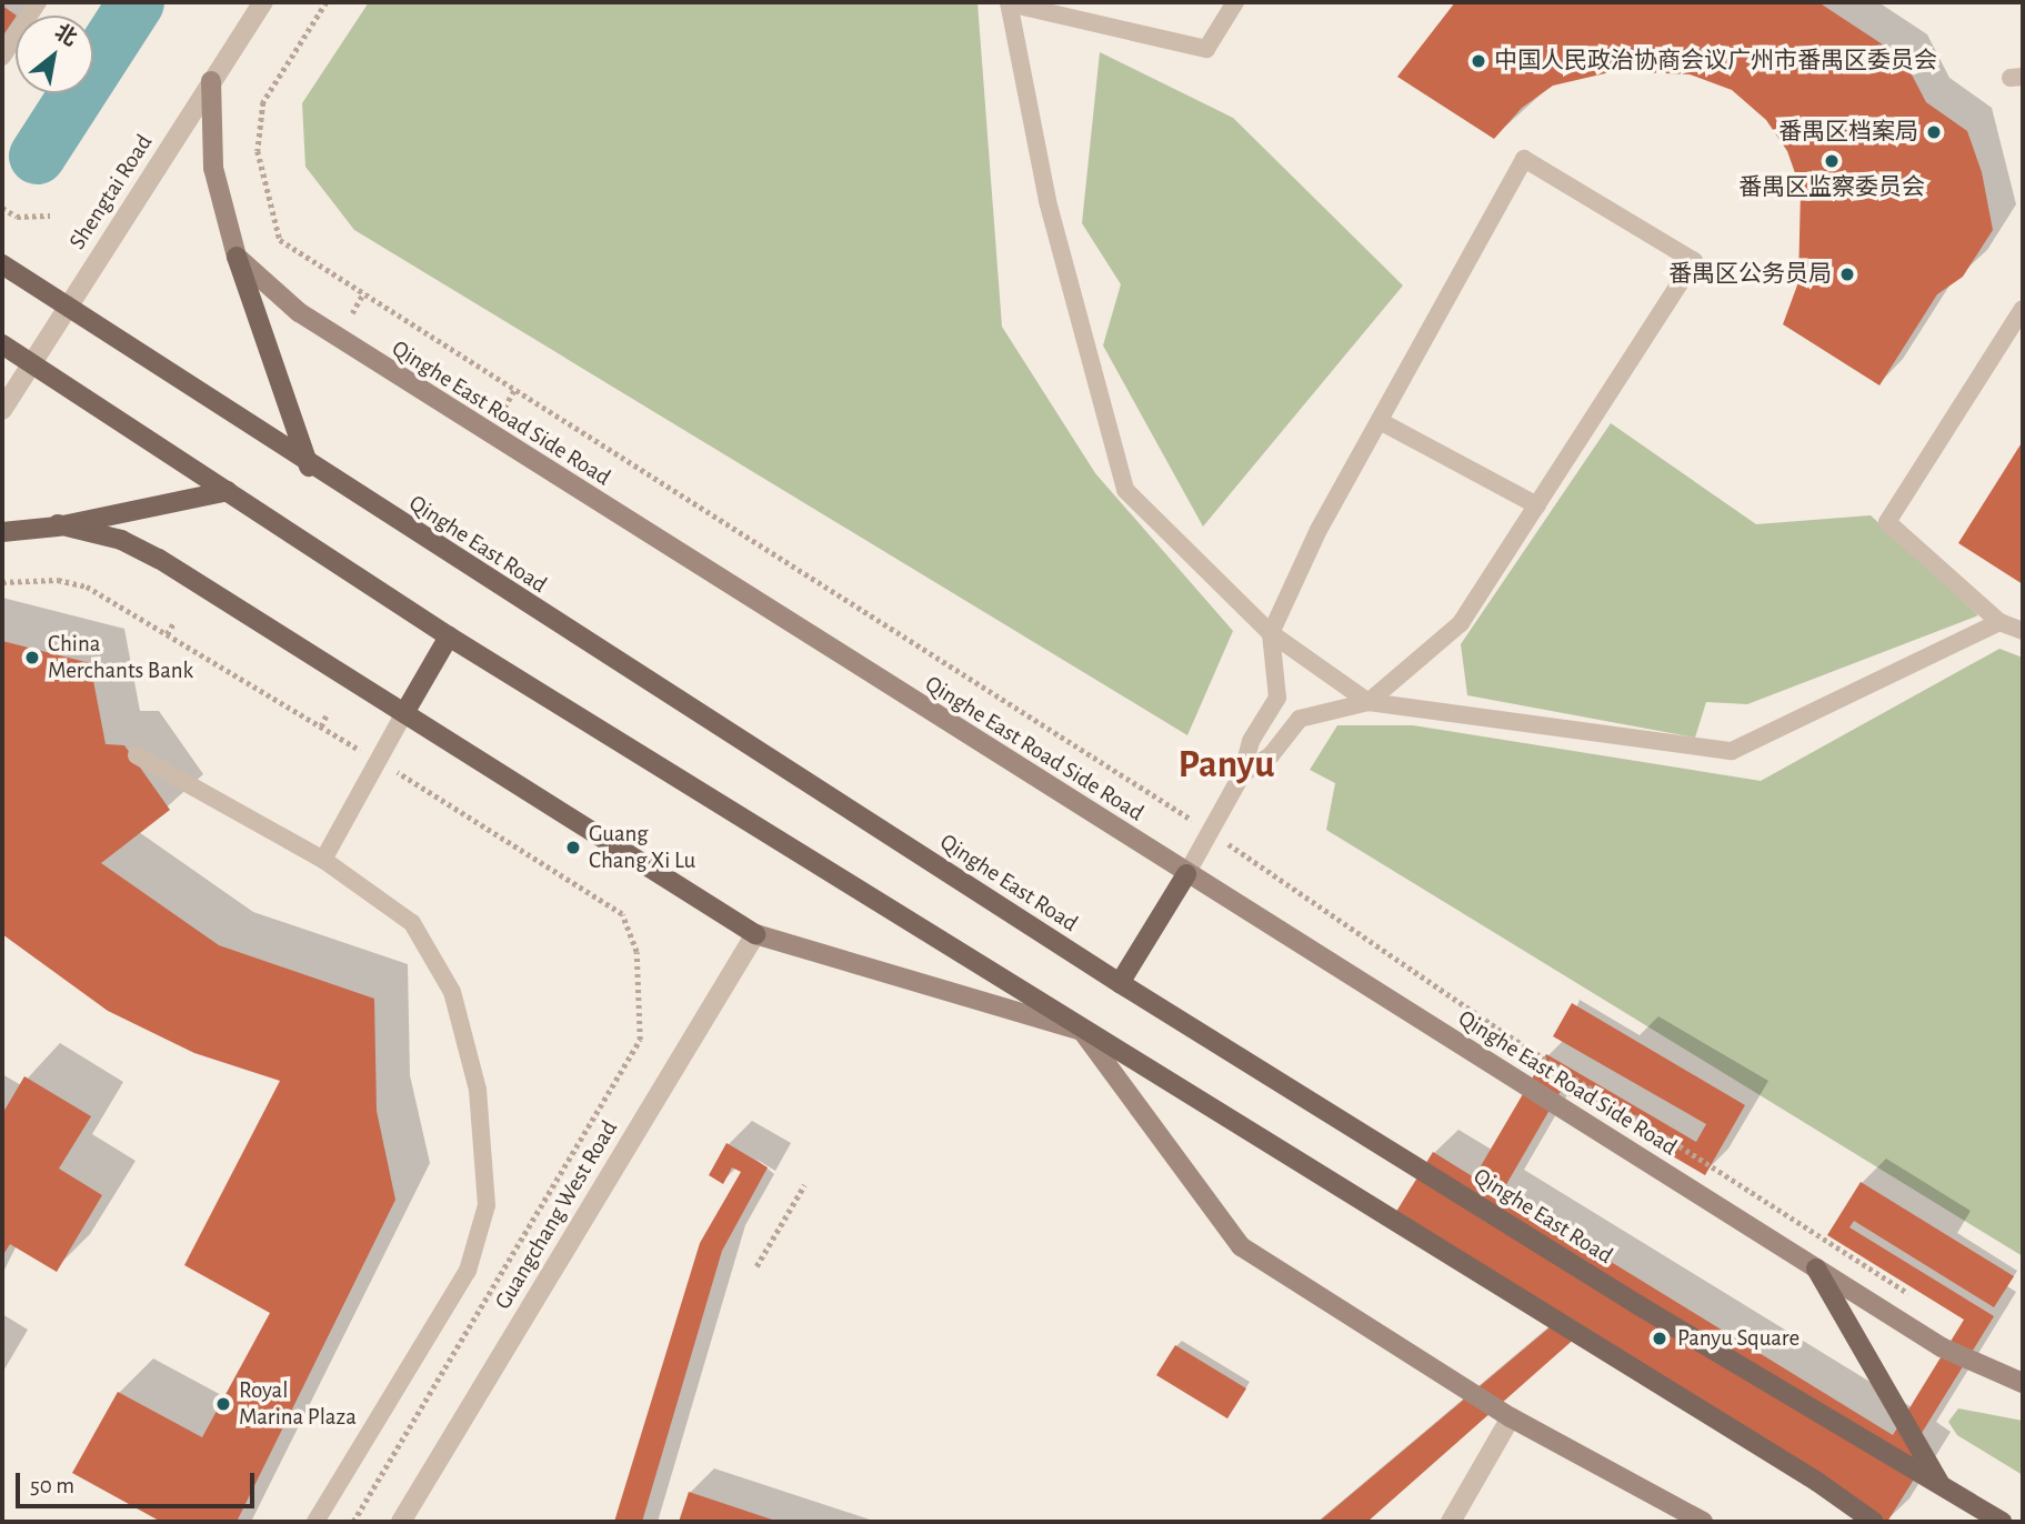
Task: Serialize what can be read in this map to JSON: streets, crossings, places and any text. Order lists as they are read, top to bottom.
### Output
{
  "streets": {
    "main road": ["Qinghe East Road Side Road", "Qinghe East Road"],
    "street": ["Shengtai Road", "Guangchang West Road"]
  },
  "crossings": [
    ["Shengtai Road", "Qinghe East Road"]
  ],
  "districts": ["Panyu"],
  "places": [
    "中国人民政治协商会议广州市番禺区委员会",
    "番禺区档案局",
    "番禺区监察委员会",
    "番禺区公务员局",
    "China Merchants Bank",
    "Guang Chang Xi Lu",
    "Panyu Square",
    "Royal Marina Plaza"
  ],
  "scale_bar": "50 m",
  "north": "top right"
}
